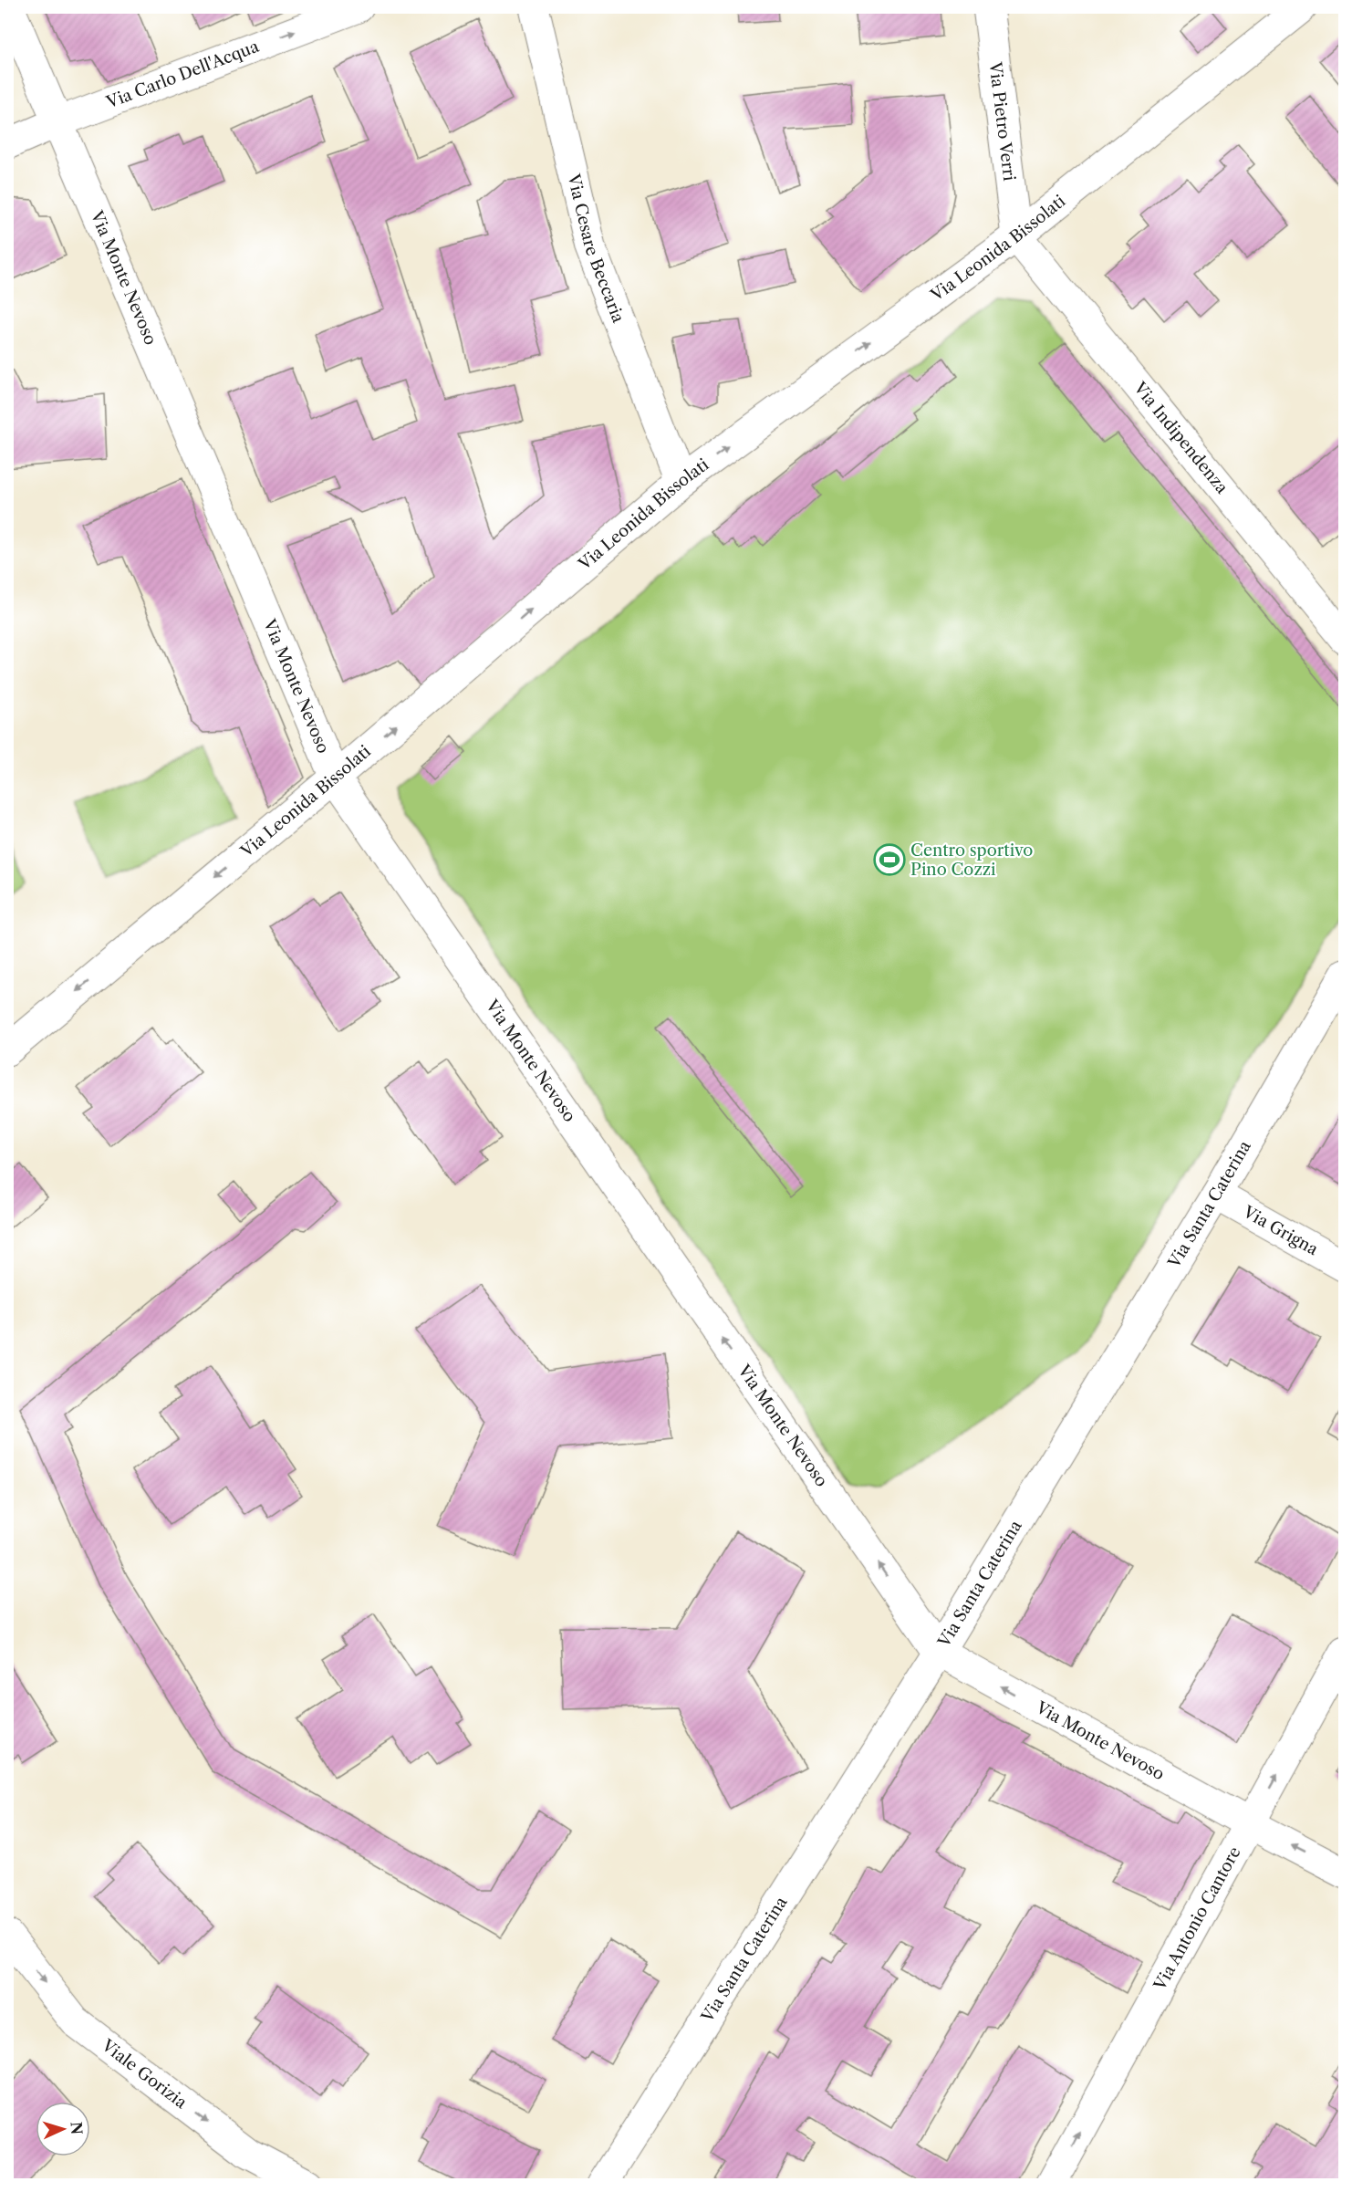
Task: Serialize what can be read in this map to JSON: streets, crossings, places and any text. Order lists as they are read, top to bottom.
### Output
{
  "streets": {
    "street": [
      "Via Carlo Dell'Acqua",
      "Via Pietro Verri",
      "Via Cesare Beccaria",
      "Via Leonida Bissolati",
      "Via Monte Nevoso",
      "Via Indipendenza",
      "Via Santa Caterina",
      "Via Grigna",
      "Via Antonio Cantore",
      "Viale Gorizia"
    ]
  },
  "crossings": [
    ["Via Carlo Dell'Acqua", "Via Monte Nevoso"],
    ["Via Pietro Verri", "Via Leonida Bissolati"],
    ["Via Pietro Verri", "Via Indipendenza"],
    ["Via Cesare Beccaria", "Via Leonida Bissolati"],
    ["Via Leonida Bissolati", "Via Monte Nevoso"],
    ["Via Leonida Bissolati", "Via Indipendenza"],
    ["Via Monte Nevoso", "Via Santa Caterina"],
    ["Via Monte Nevoso", "Via Antonio Cantore"],
    ["Via Santa Caterina", "Via Grigna"]
  ],
  "one_way": [
    "Via Carlo Dell'Acqua",
    "Via Monte Nevoso",
    "Via Antonio Cantore",
    "Viale Gorizia"
  ],
  "places": {
    "sports": ["Centro sportivo Pino Cozzi"]
  },
  "north": "right"
}
